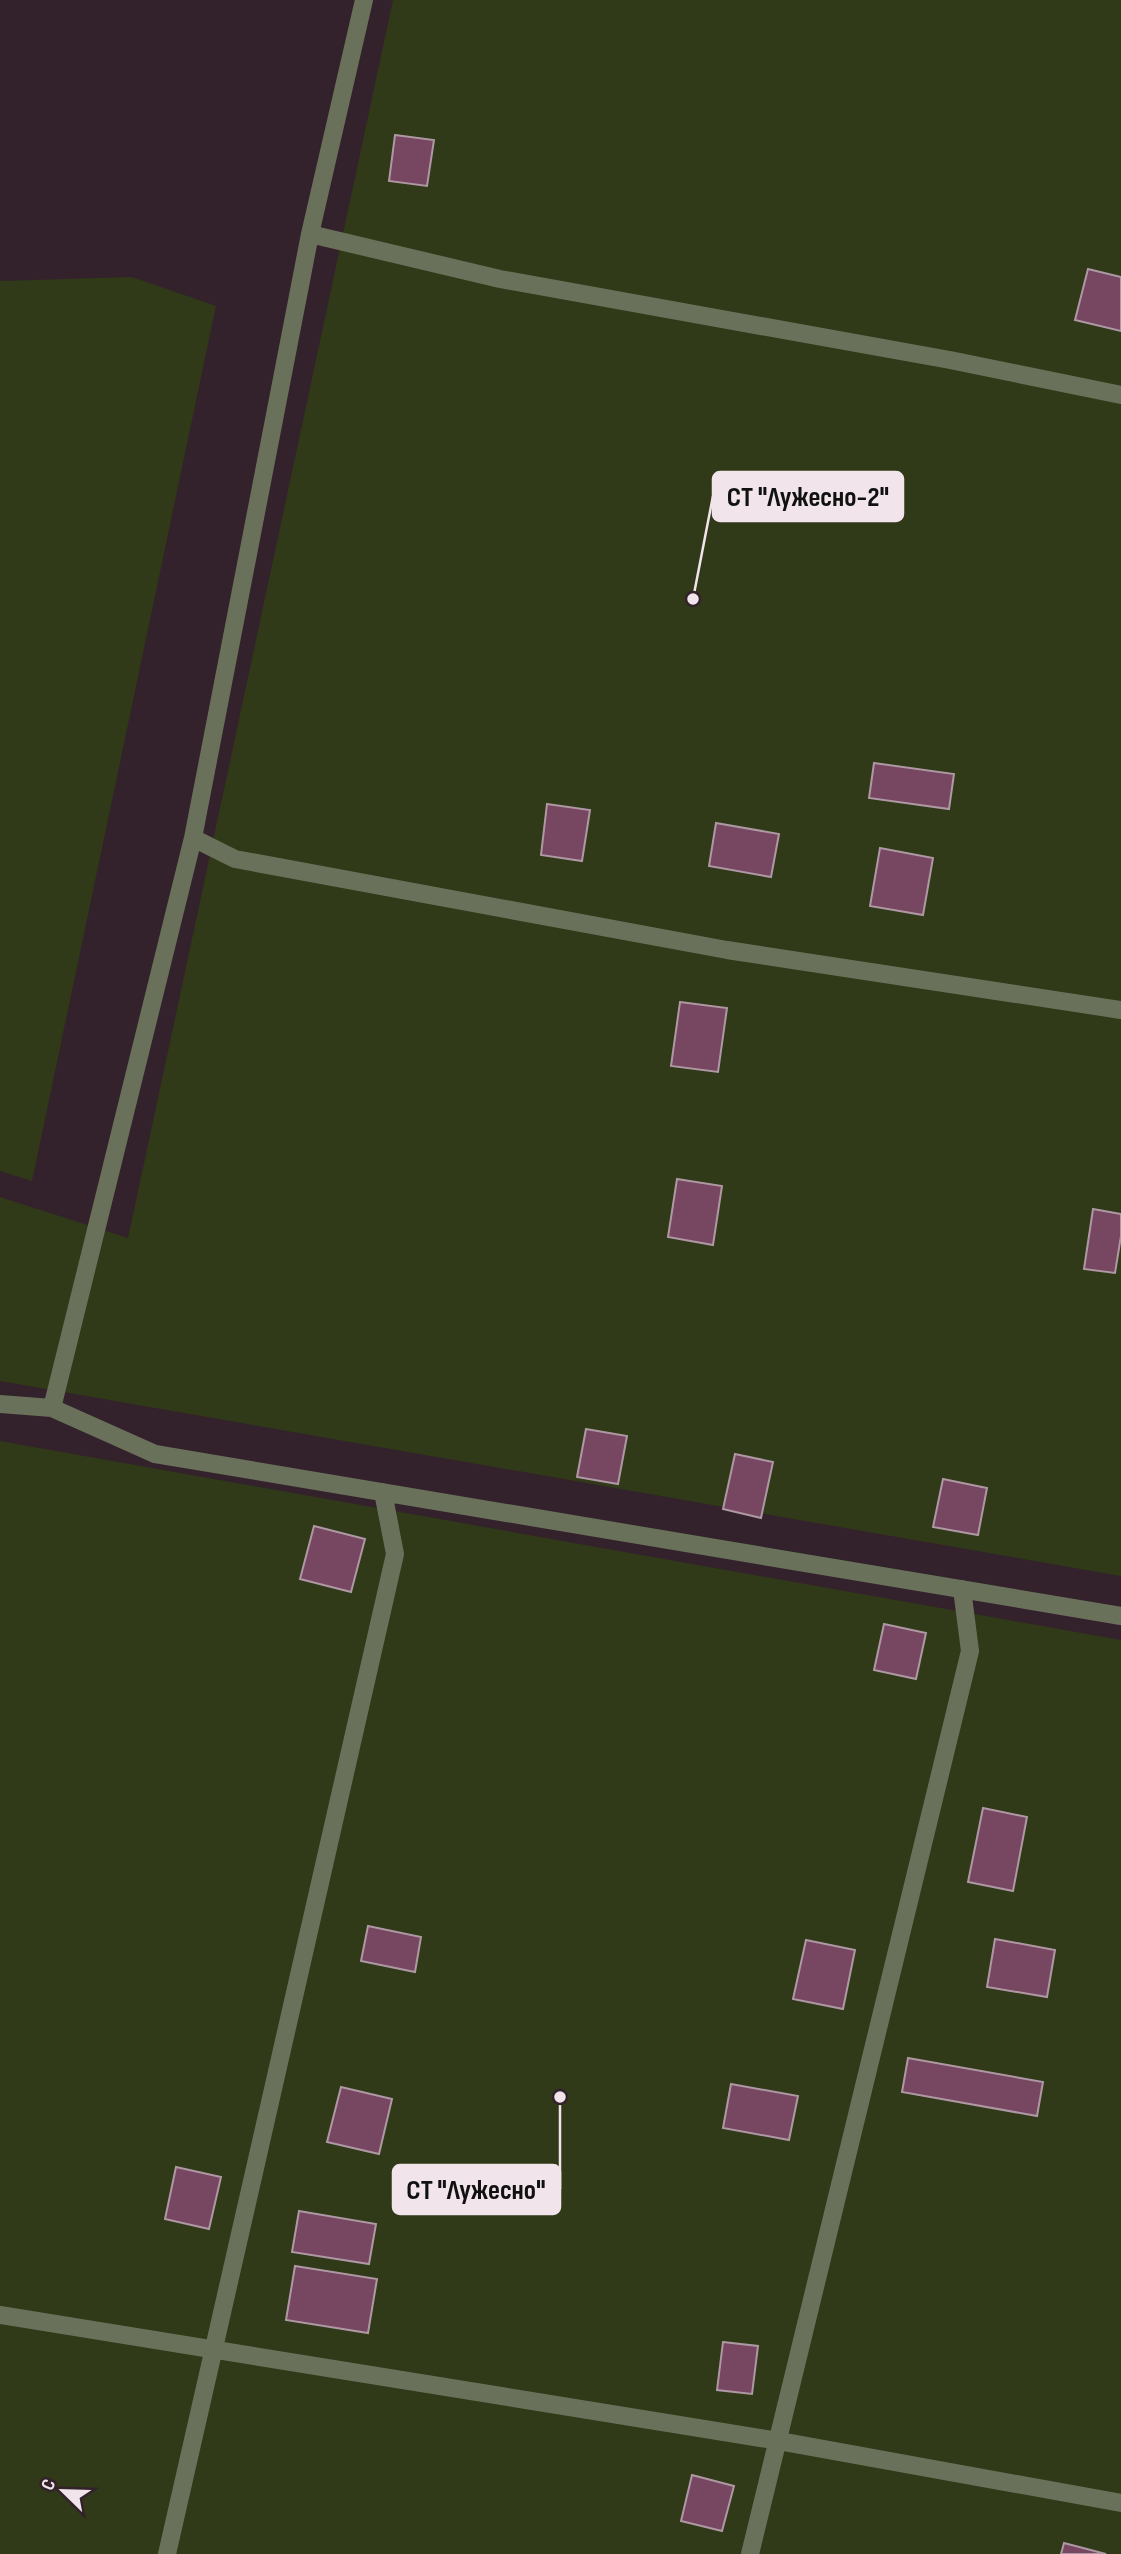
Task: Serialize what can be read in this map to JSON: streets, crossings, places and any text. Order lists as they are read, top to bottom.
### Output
{
  "places": ["СТ \"Лужесно-2\"", "СТ \"Лужесно\""],
  "north": "top left"
}
